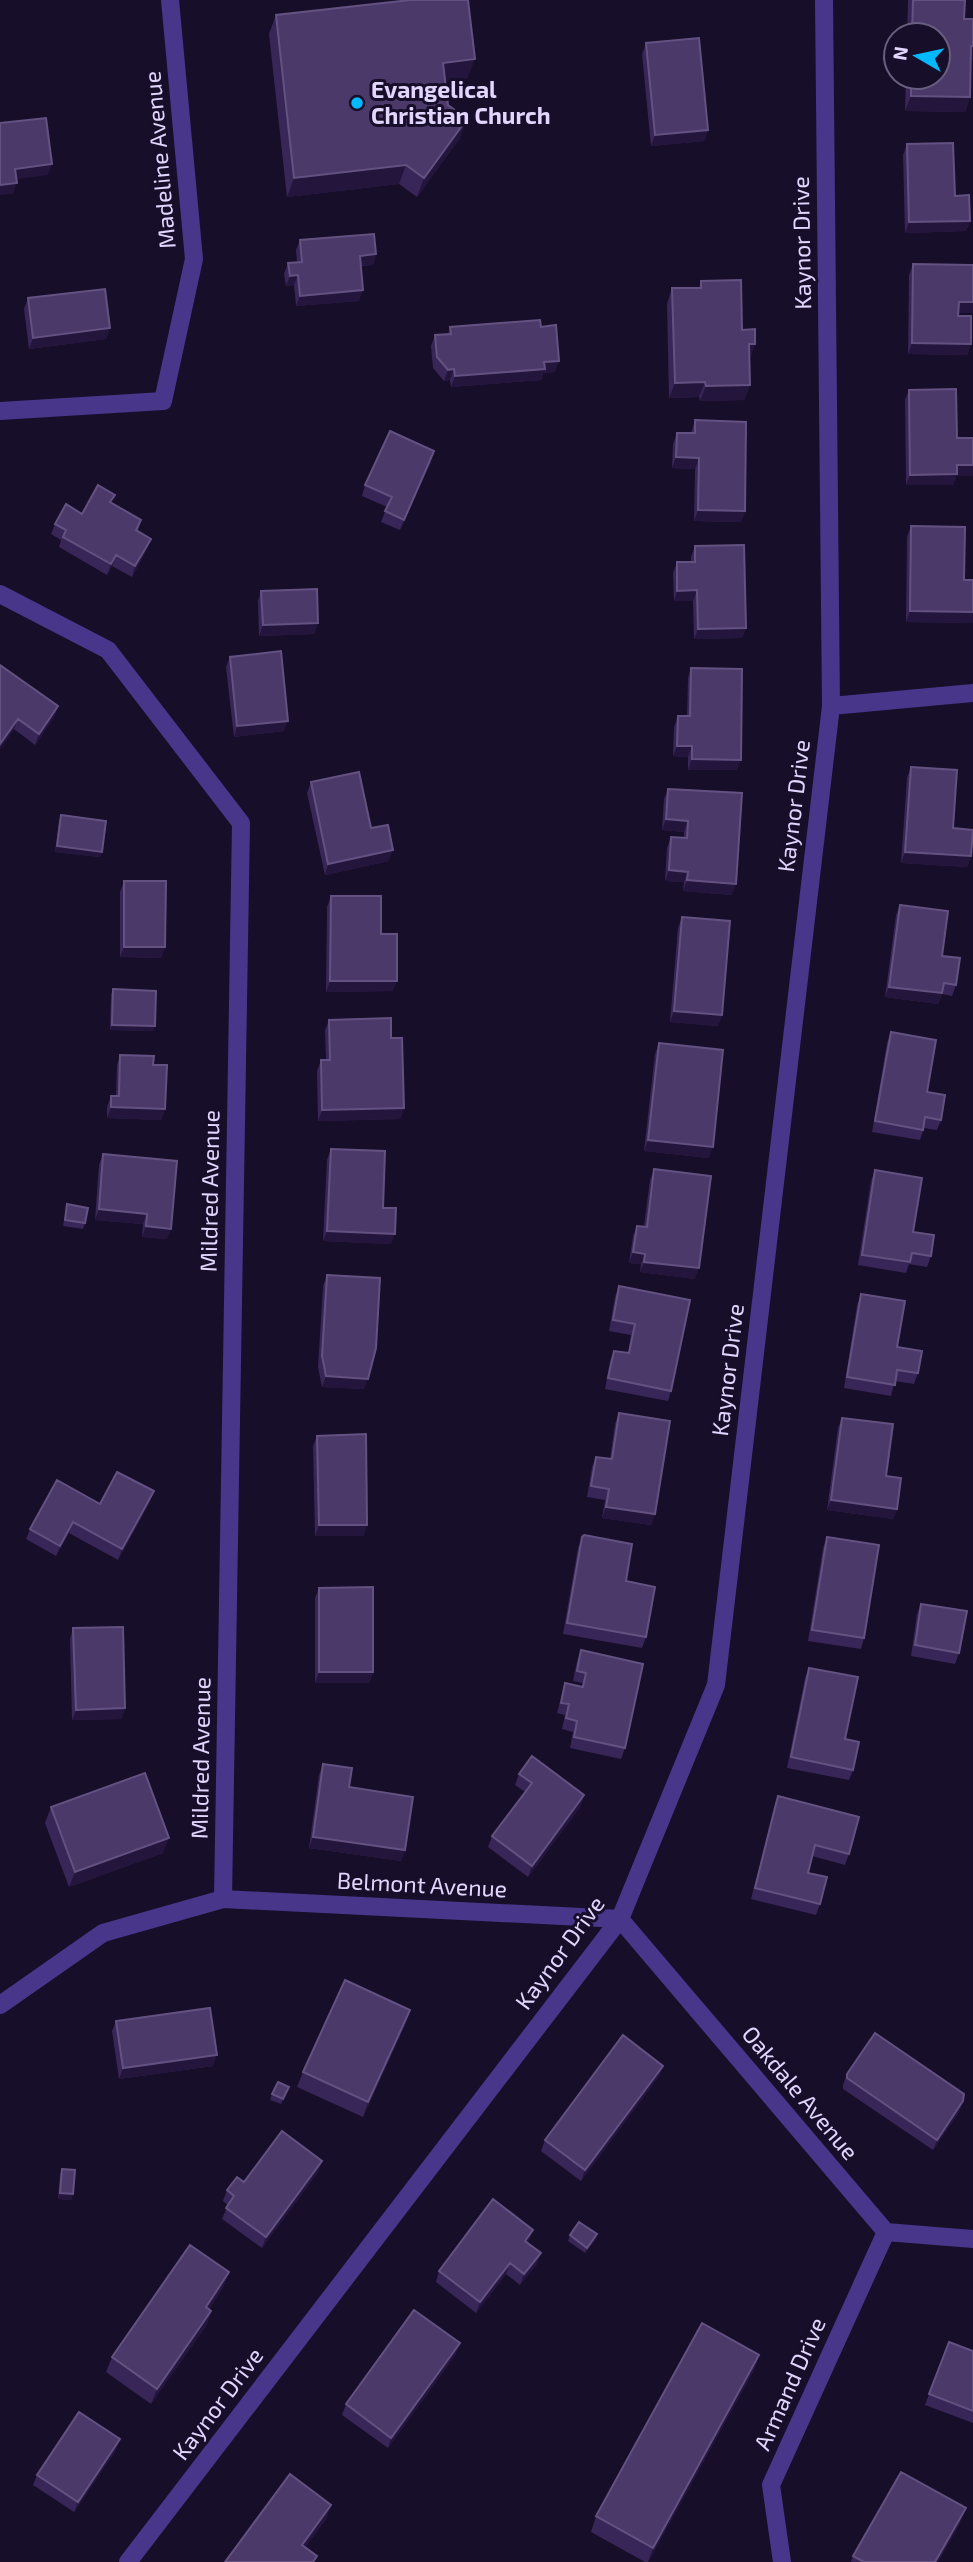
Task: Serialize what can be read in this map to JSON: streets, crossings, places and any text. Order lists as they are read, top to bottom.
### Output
{
  "streets": {
    "street": [
      "Madeline Avenue",
      "Kaynor Drive",
      "Mildred Avenue",
      "Belmont Avenue",
      "Oakdale Avenue",
      "Armand Drive"
    ]
  },
  "crossings": [
    ["Kaynor Drive", "Belmont Avenue"],
    ["Kaynor Drive", "Oakdale Avenue"],
    ["Mildred Avenue", "Belmont Avenue"],
    ["Belmont Avenue", "Oakdale Avenue"],
    ["Oakdale Avenue", "Armand Drive"]
  ],
  "places": ["Evangelical Christian Church"],
  "north": "left"
}
